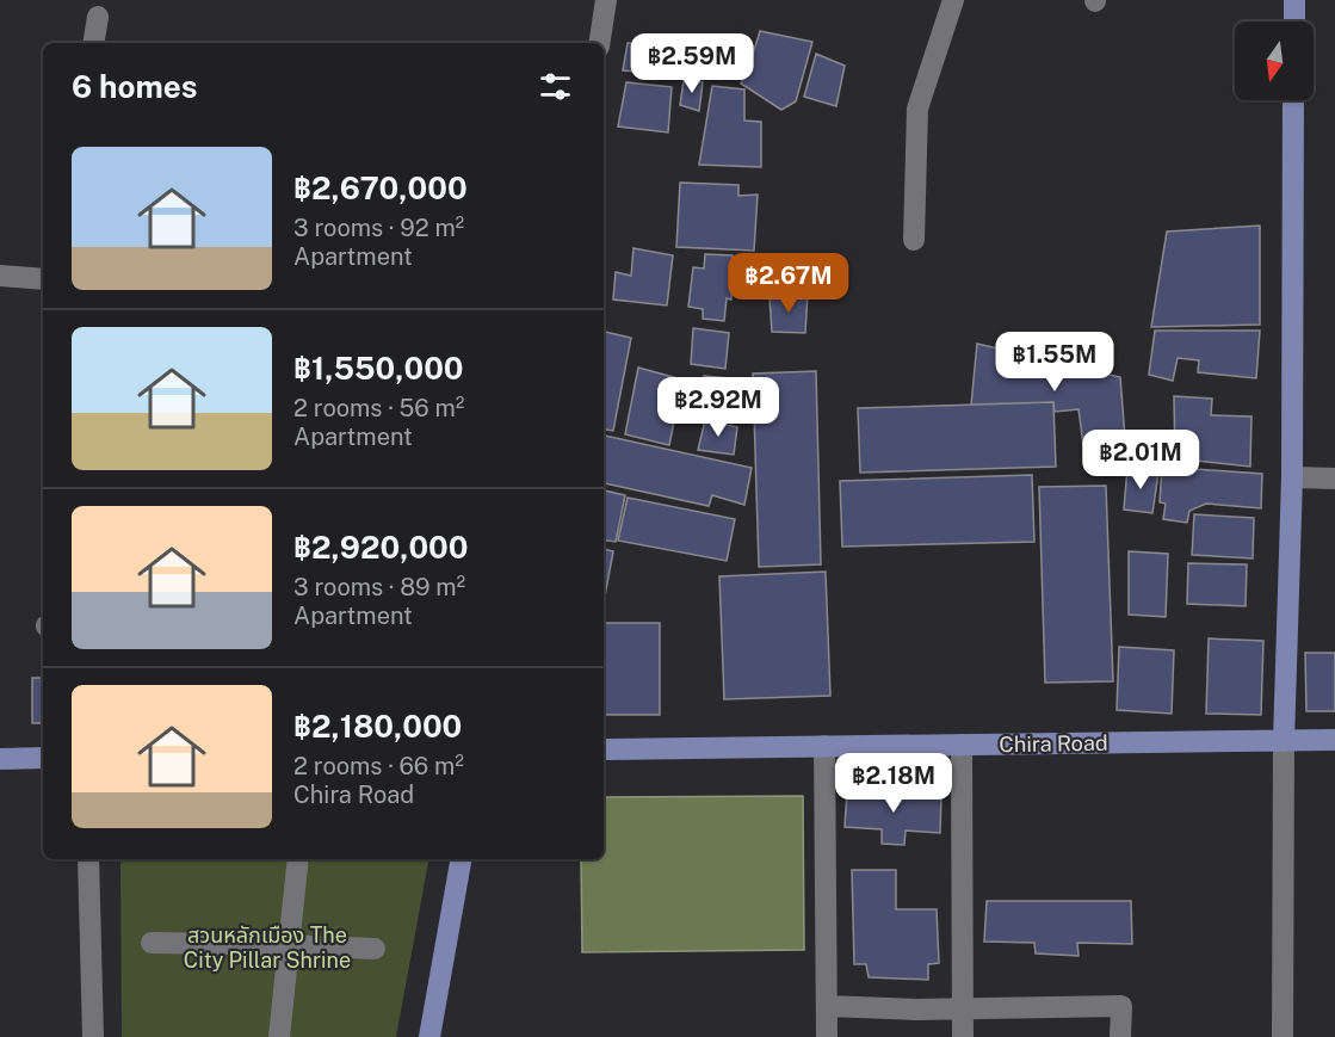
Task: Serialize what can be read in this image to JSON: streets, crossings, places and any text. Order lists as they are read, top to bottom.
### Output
{
  "streets": {
    "main road": ["Chira Road"]
  },
  "parks": ["สวนหลักเมือง The City Pillar Shrine"],
  "north": "bottom",
  "page": {
    "price": [
      "฿2.59M",
      "฿2.67M",
      "฿1.55M",
      "฿2.92M",
      "฿2.01M",
      "฿2.18M"
    ],
    "heading": "6 homes",
    "list": [
      {
        "name": "฿2,670,000",
        "note": "3 rooms · 92 m² · Apartment"
      },
      {
        "name": "฿1,550,000",
        "note": "2 rooms · 56 m² · Apartment"
      },
      {
        "name": "฿2,920,000",
        "note": "3 rooms · 89 m² · Apartment"
      },
      {
        "name": "฿2,180,000",
        "note": "2 rooms · 66 m² · Chira Road"
      }
    ]
  }
}
